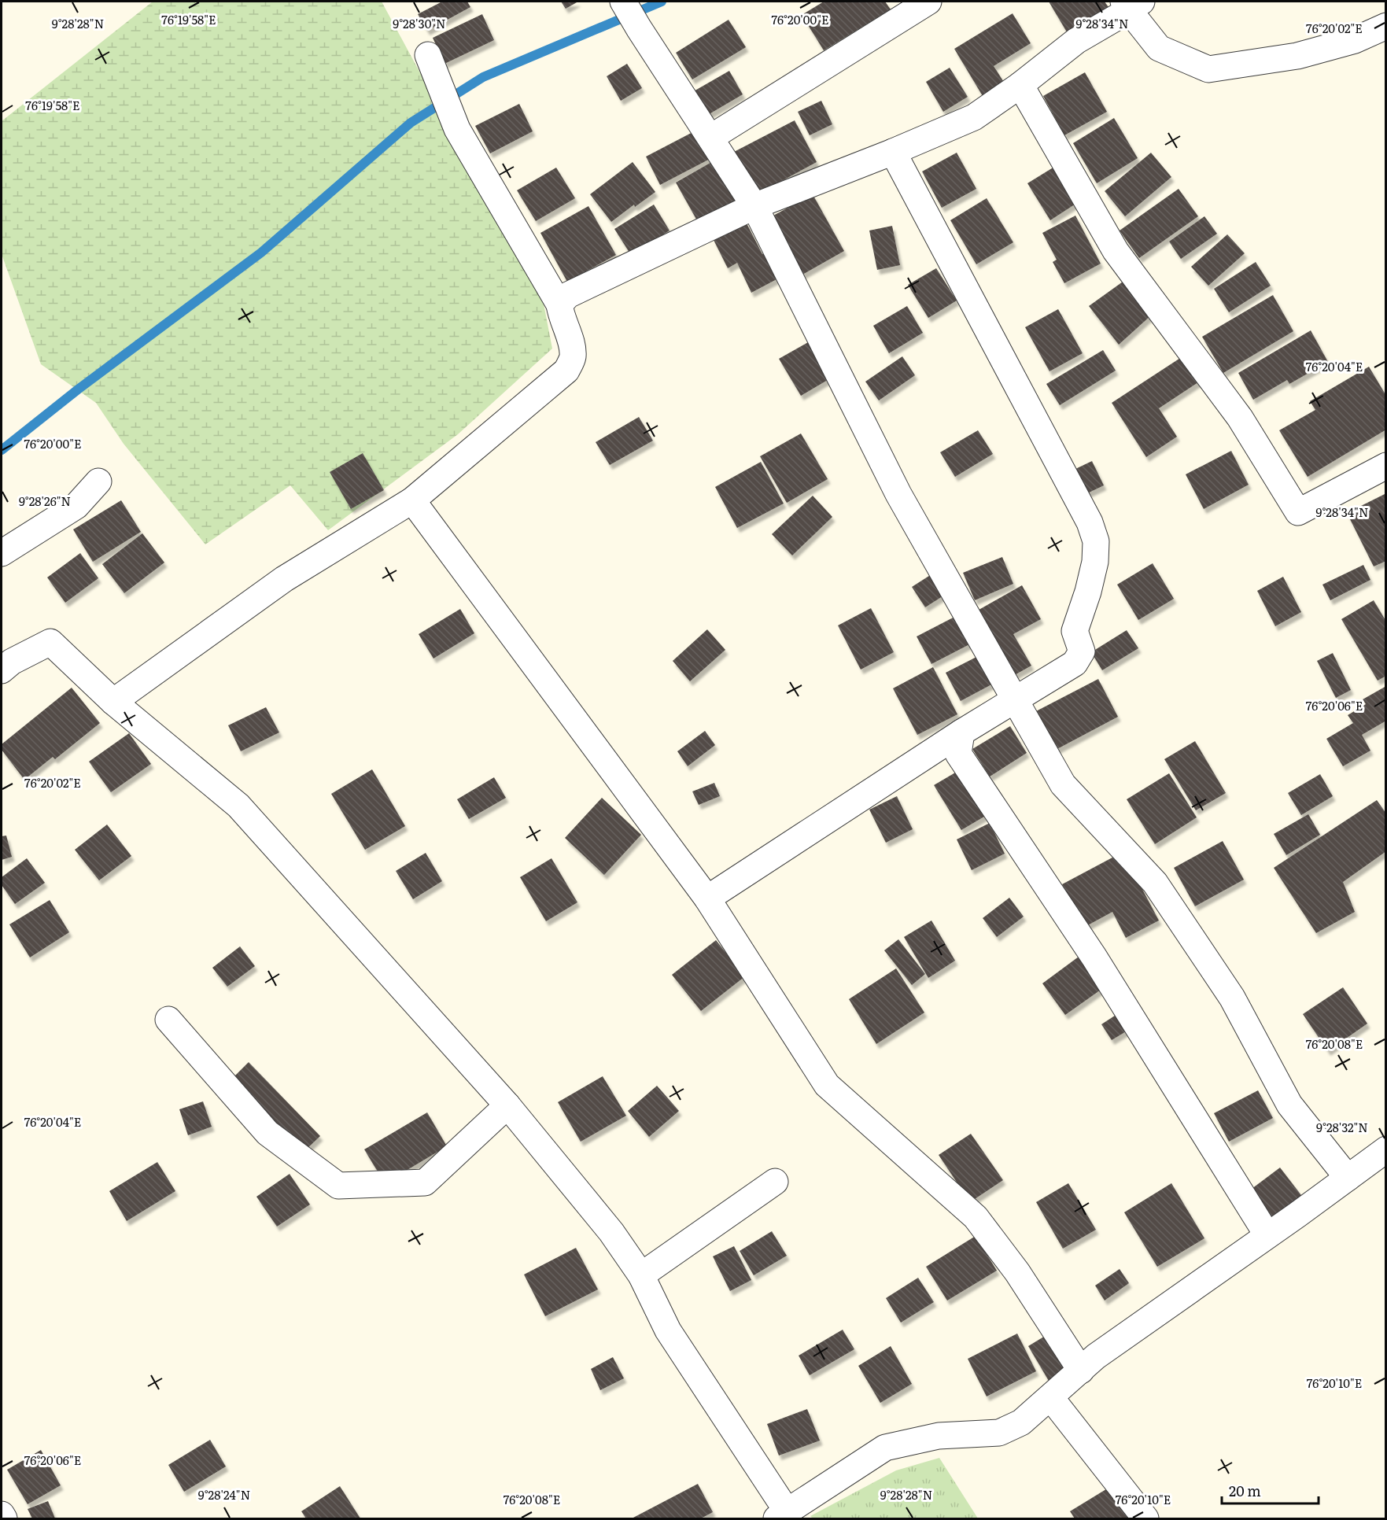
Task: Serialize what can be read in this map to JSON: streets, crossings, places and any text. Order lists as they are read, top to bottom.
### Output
{
  "scale_bar": "20 m",
  "coordinates": [
    "76°19'58\"E",
    "76°20'00\"E",
    "9°28'28\"N",
    "9°28'30\"N",
    "9°28'34\"N",
    "76°20'02\"E",
    "76°20'04\"E",
    "9°28'26\"N",
    "76°20'06\"E",
    "76°20'08\"E",
    "9°28'32\"N",
    "76°20'10\"E",
    "9°28'24\"N"
  ]
}
